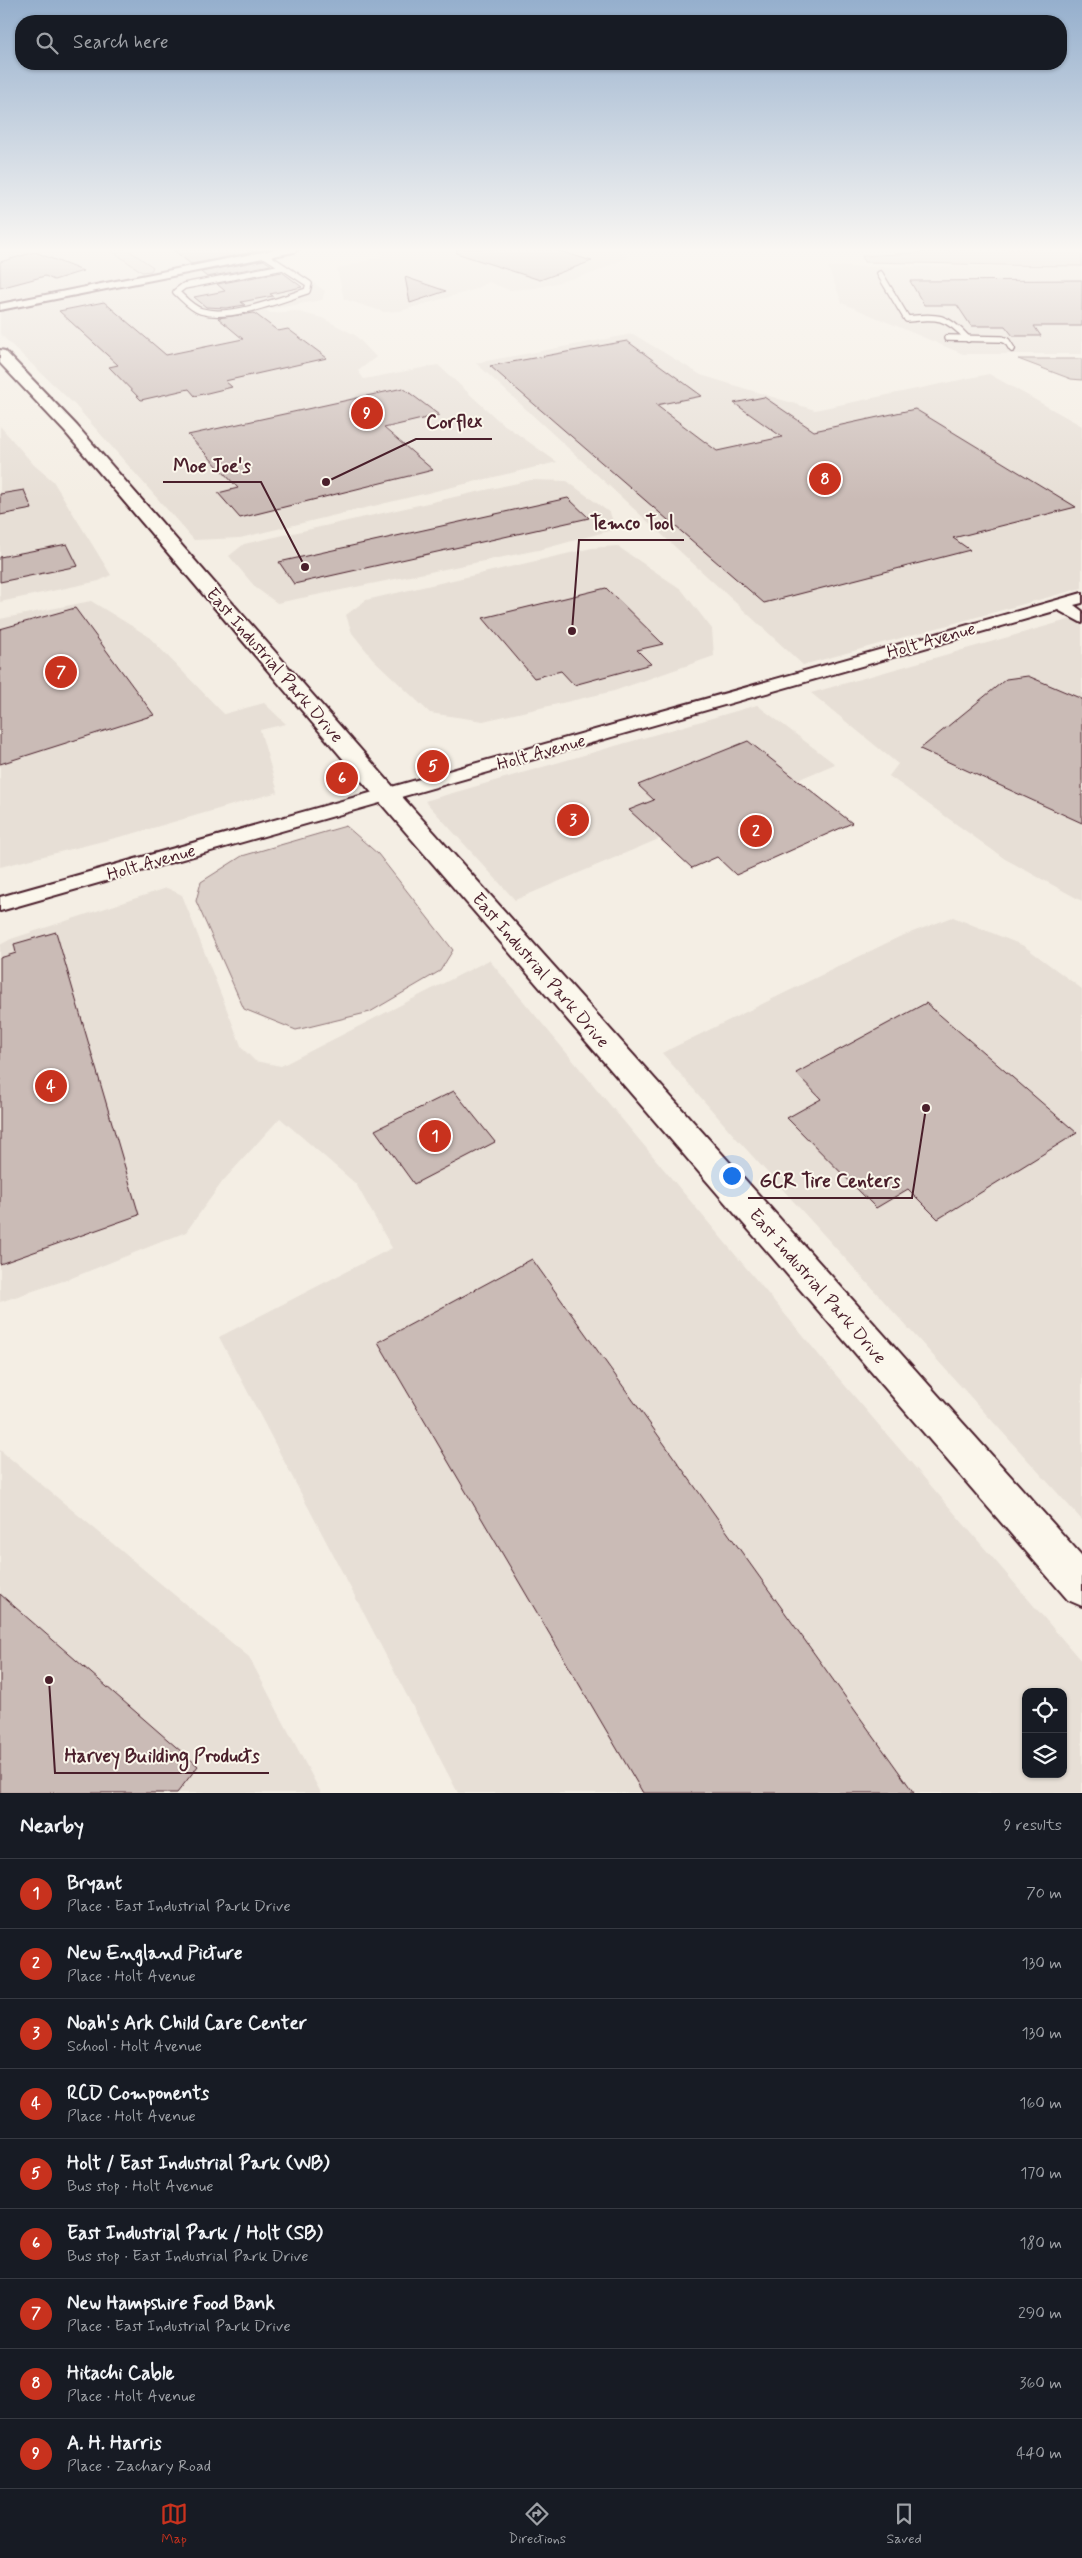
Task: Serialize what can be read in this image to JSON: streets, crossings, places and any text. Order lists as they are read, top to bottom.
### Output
{
  "streets": {
    "street": ["Holt Avenue", "East Industrial Park Drive"]
  },
  "crossings": [
    ["Holt Avenue", "East Industrial Park Drive"]
  ],
  "places": [
    "Corflex",
    "Moe Joe's",
    "Temco Tool",
    "GCR Tire Centers",
    "Harvey Building Products"
  ],
  "page": {
    "search": "Search here",
    "pins": [
      "9",
      "8",
      "7",
      "5",
      "6",
      "3",
      "2",
      "4",
      "1"
    ],
    "heading": ["Nearby", "9 results"],
    "list": [
      {
        "mark": "1",
        "name": "Bryant",
        "note": "Place · East Industrial Park Drive",
        "value": "70 m"
      },
      {
        "mark": "2",
        "name": "New England Picture",
        "note": "Place · Holt Avenue",
        "value": "130 m"
      },
      {
        "mark": "3",
        "name": "Noah's Ark Child Care Center",
        "note": "School · Holt Avenue",
        "value": "130 m"
      },
      {
        "mark": "4",
        "name": "RCD Components",
        "note": "Place · Holt Avenue",
        "value": "160 m"
      },
      {
        "mark": "5",
        "name": "Holt / East Industrial Park (WB)",
        "note": "Bus stop · Holt Avenue",
        "value": "170 m"
      },
      {
        "mark": "6",
        "name": "East Industrial Park / Holt (SB)",
        "note": "Bus stop · East Industrial Park Drive",
        "value": "180 m"
      },
      {
        "mark": "7",
        "name": "New Hampshire Food Bank",
        "note": "Place · East Industrial Park Drive",
        "value": "290 m"
      },
      {
        "mark": "8",
        "name": "Hitachi Cable",
        "note": "Place · Holt Avenue",
        "value": "360 m"
      },
      {
        "mark": "9",
        "name": "A. H. Harris",
        "note": "Place · Zachary Road",
        "value": "440 m"
      }
    ],
    "nav": ["Map", "Directions", "Saved"]
  }
}
